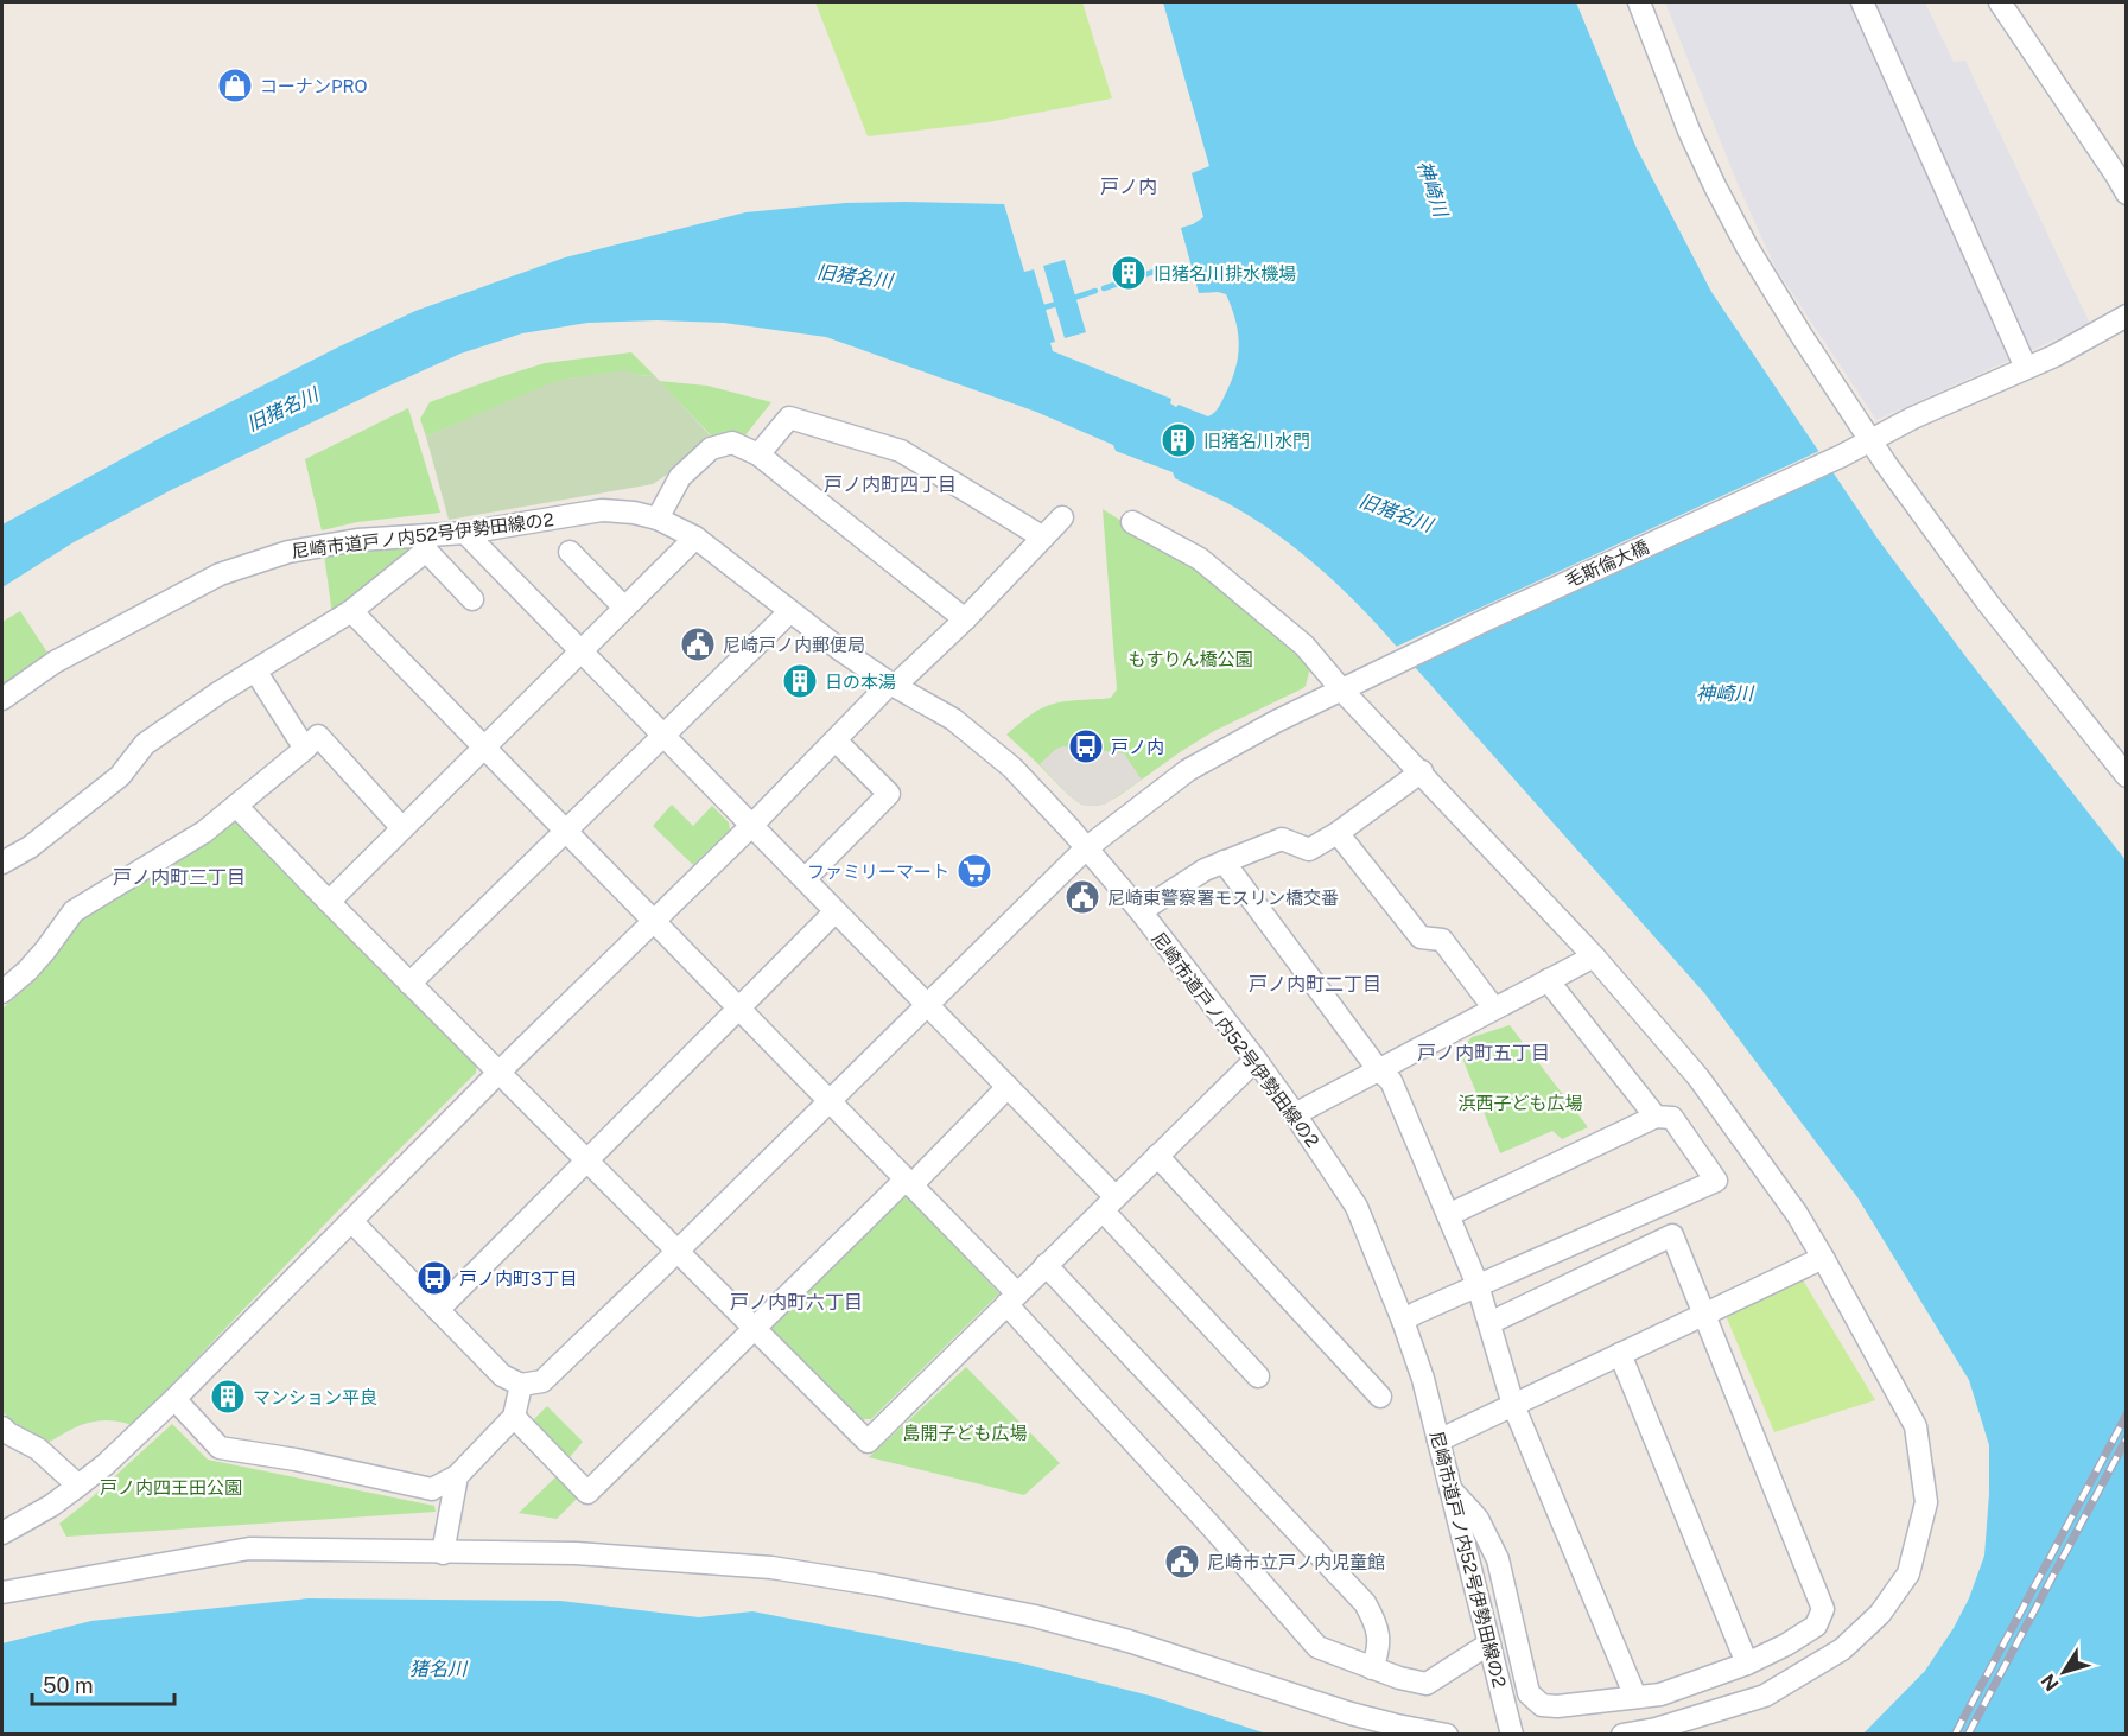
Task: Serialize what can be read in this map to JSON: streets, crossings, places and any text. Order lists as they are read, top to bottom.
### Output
{
  "streets": {
    "street": ["尼崎市道戸ノ内52号伊勢田線の2", "毛斯倫大橋"]
  },
  "crossings": [
    ["尼崎市道戸ノ内52号伊勢田線の2", "毛斯倫大橋"]
  ],
  "districts": [
    "戸ノ内",
    "戸ノ内町四丁目",
    "戸ノ内町三丁目",
    "戸ノ内町二丁目",
    "戸ノ内町五丁目",
    "戸ノ内町六丁目"
  ],
  "water": ["神崎川", "旧猪名川", "猪名川"],
  "parks": [
    "もすりん橋公園",
    "浜西子ども広場",
    "島開子ども広場",
    "戸ノ内四王田公園"
  ],
  "places": {
    "shop": ["コーナンPRO"],
    "building": [
      "旧猪名川排水機場",
      "旧猪名川水門",
      "日の本湯",
      "マンション平良"
    ],
    "public building": ["尼崎戸ノ内郵便局", "尼崎東警察署モスリン橋交番", "尼崎市立戸ノ内児童館"],
    "bus stop": ["戸ノ内", "戸ノ内町3丁目"],
    "supermarket": ["ファミリーマート"]
  },
  "scale_bar": "50 m",
  "north": "bottom left"
}
